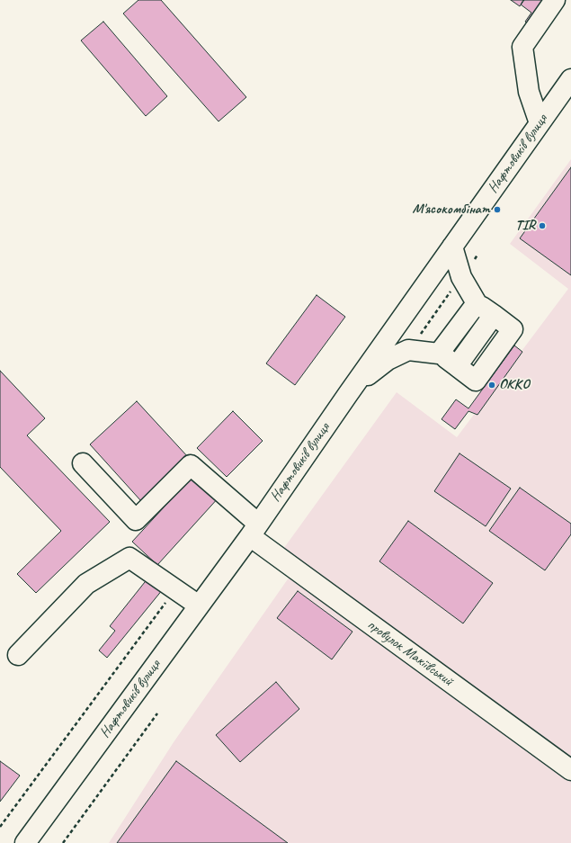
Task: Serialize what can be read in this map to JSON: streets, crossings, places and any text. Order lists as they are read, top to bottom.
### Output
{
  "streets": {
    "street": ["Нафтовиків вулиця", "провулок Макіївський"]
  },
  "crossings": [
    ["Нафтовиків вулиця", "провулок Макіївський"]
  ],
  "places": ["М'ясокомбінат", "TIR", "ОККО"]
}
